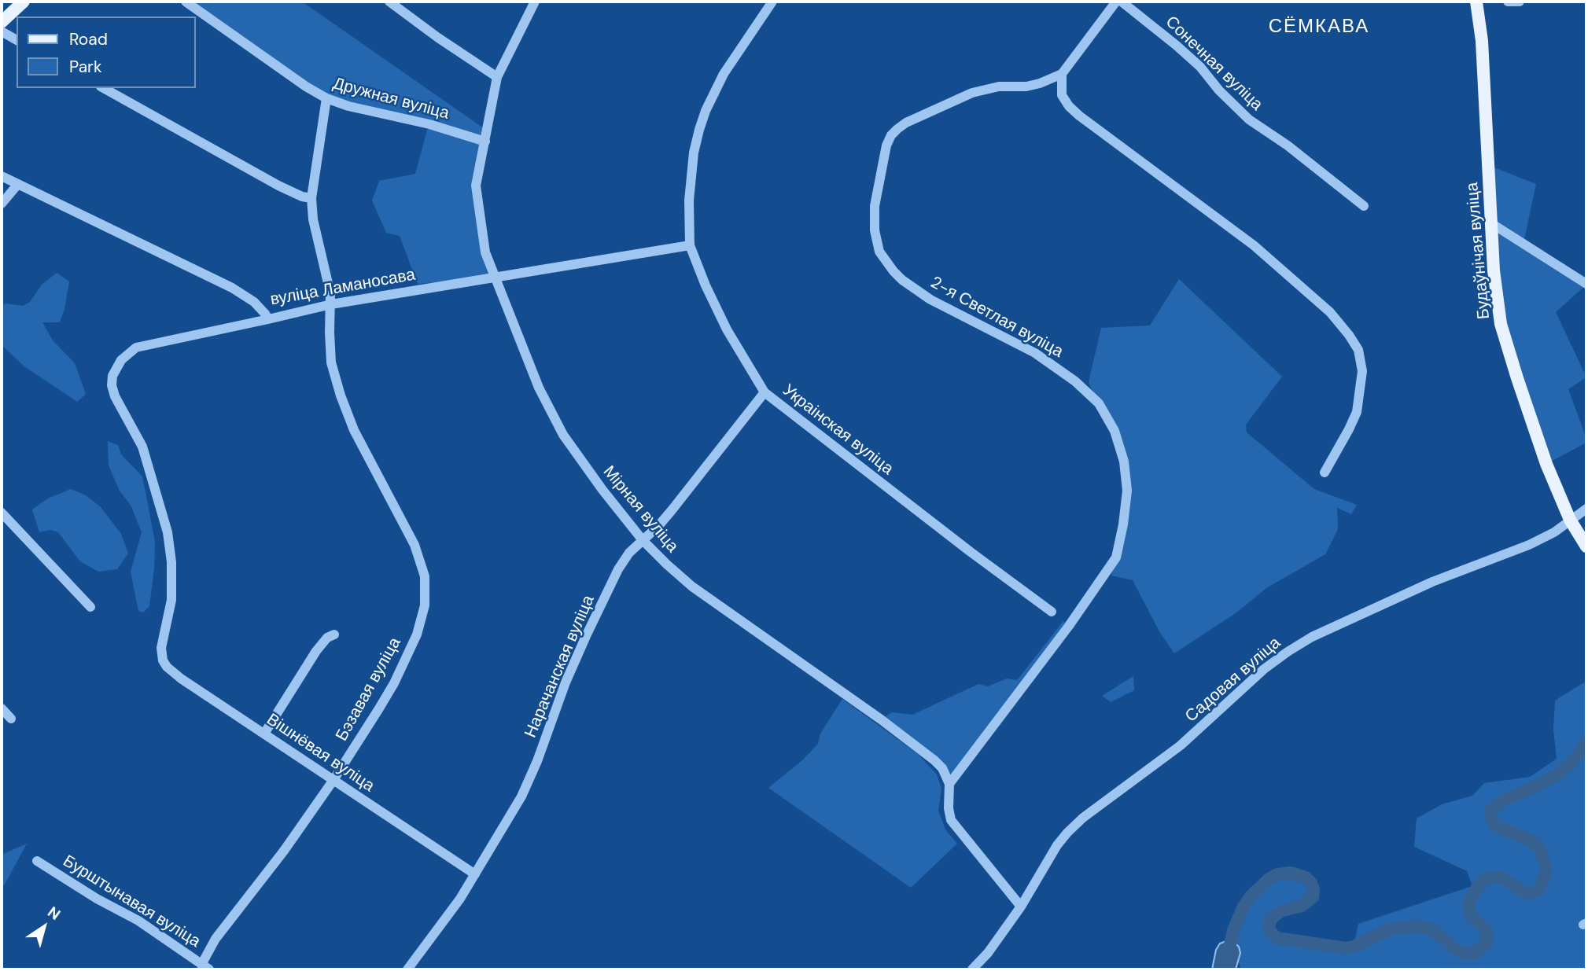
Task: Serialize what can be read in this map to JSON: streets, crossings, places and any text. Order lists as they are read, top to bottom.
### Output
{
  "streets": {
    "main road": ["Будаўнічая вуліца"],
    "street": [
      "Сонечная вуліца",
      "Дружная вуліца",
      "вуліца Ламаносава",
      "2-я Светлая вуліца",
      "Украінская вуліца",
      "Мірная вуліца",
      "Нарачанская вуліца",
      "Садовая вуліца",
      "Бэзавая вуліца",
      "Вішнёвая вуліца",
      "Бурштынавая вуліца"
    ]
  },
  "crossings": [
    ["Дружная вуліца", "Мірная вуліца"],
    ["Дружная вуліца", "Бэзавая вуліца"],
    ["Будаўнічая вуліца", "Садовая вуліца"],
    ["вуліца Ламаносава", "Украінская вуліца"],
    ["вуліца Ламаносава", "Мірная вуліца"],
    ["вуліца Ламаносава", "Бэзавая вуліца"],
    ["вуліца Ламаносава", "Вішнёвая вуліца"],
    ["2-я Светлая вуліца", "Мірная вуліца"],
    ["Украінская вуліца", "Нарачанская вуліца"],
    ["Мірная вуліца", "Нарачанская вуліца"],
    ["Нарачанская вуліца", "Вішнёвая вуліца"],
    ["Бэзавая вуліца", "Вішнёвая вуліца"],
    ["Бэзавая вуліца", "Бурштынавая вуліца"]
  ],
  "districts": ["СЁМКАВА"],
  "legend": ["Road", "Park"],
  "north": "top right"
}
